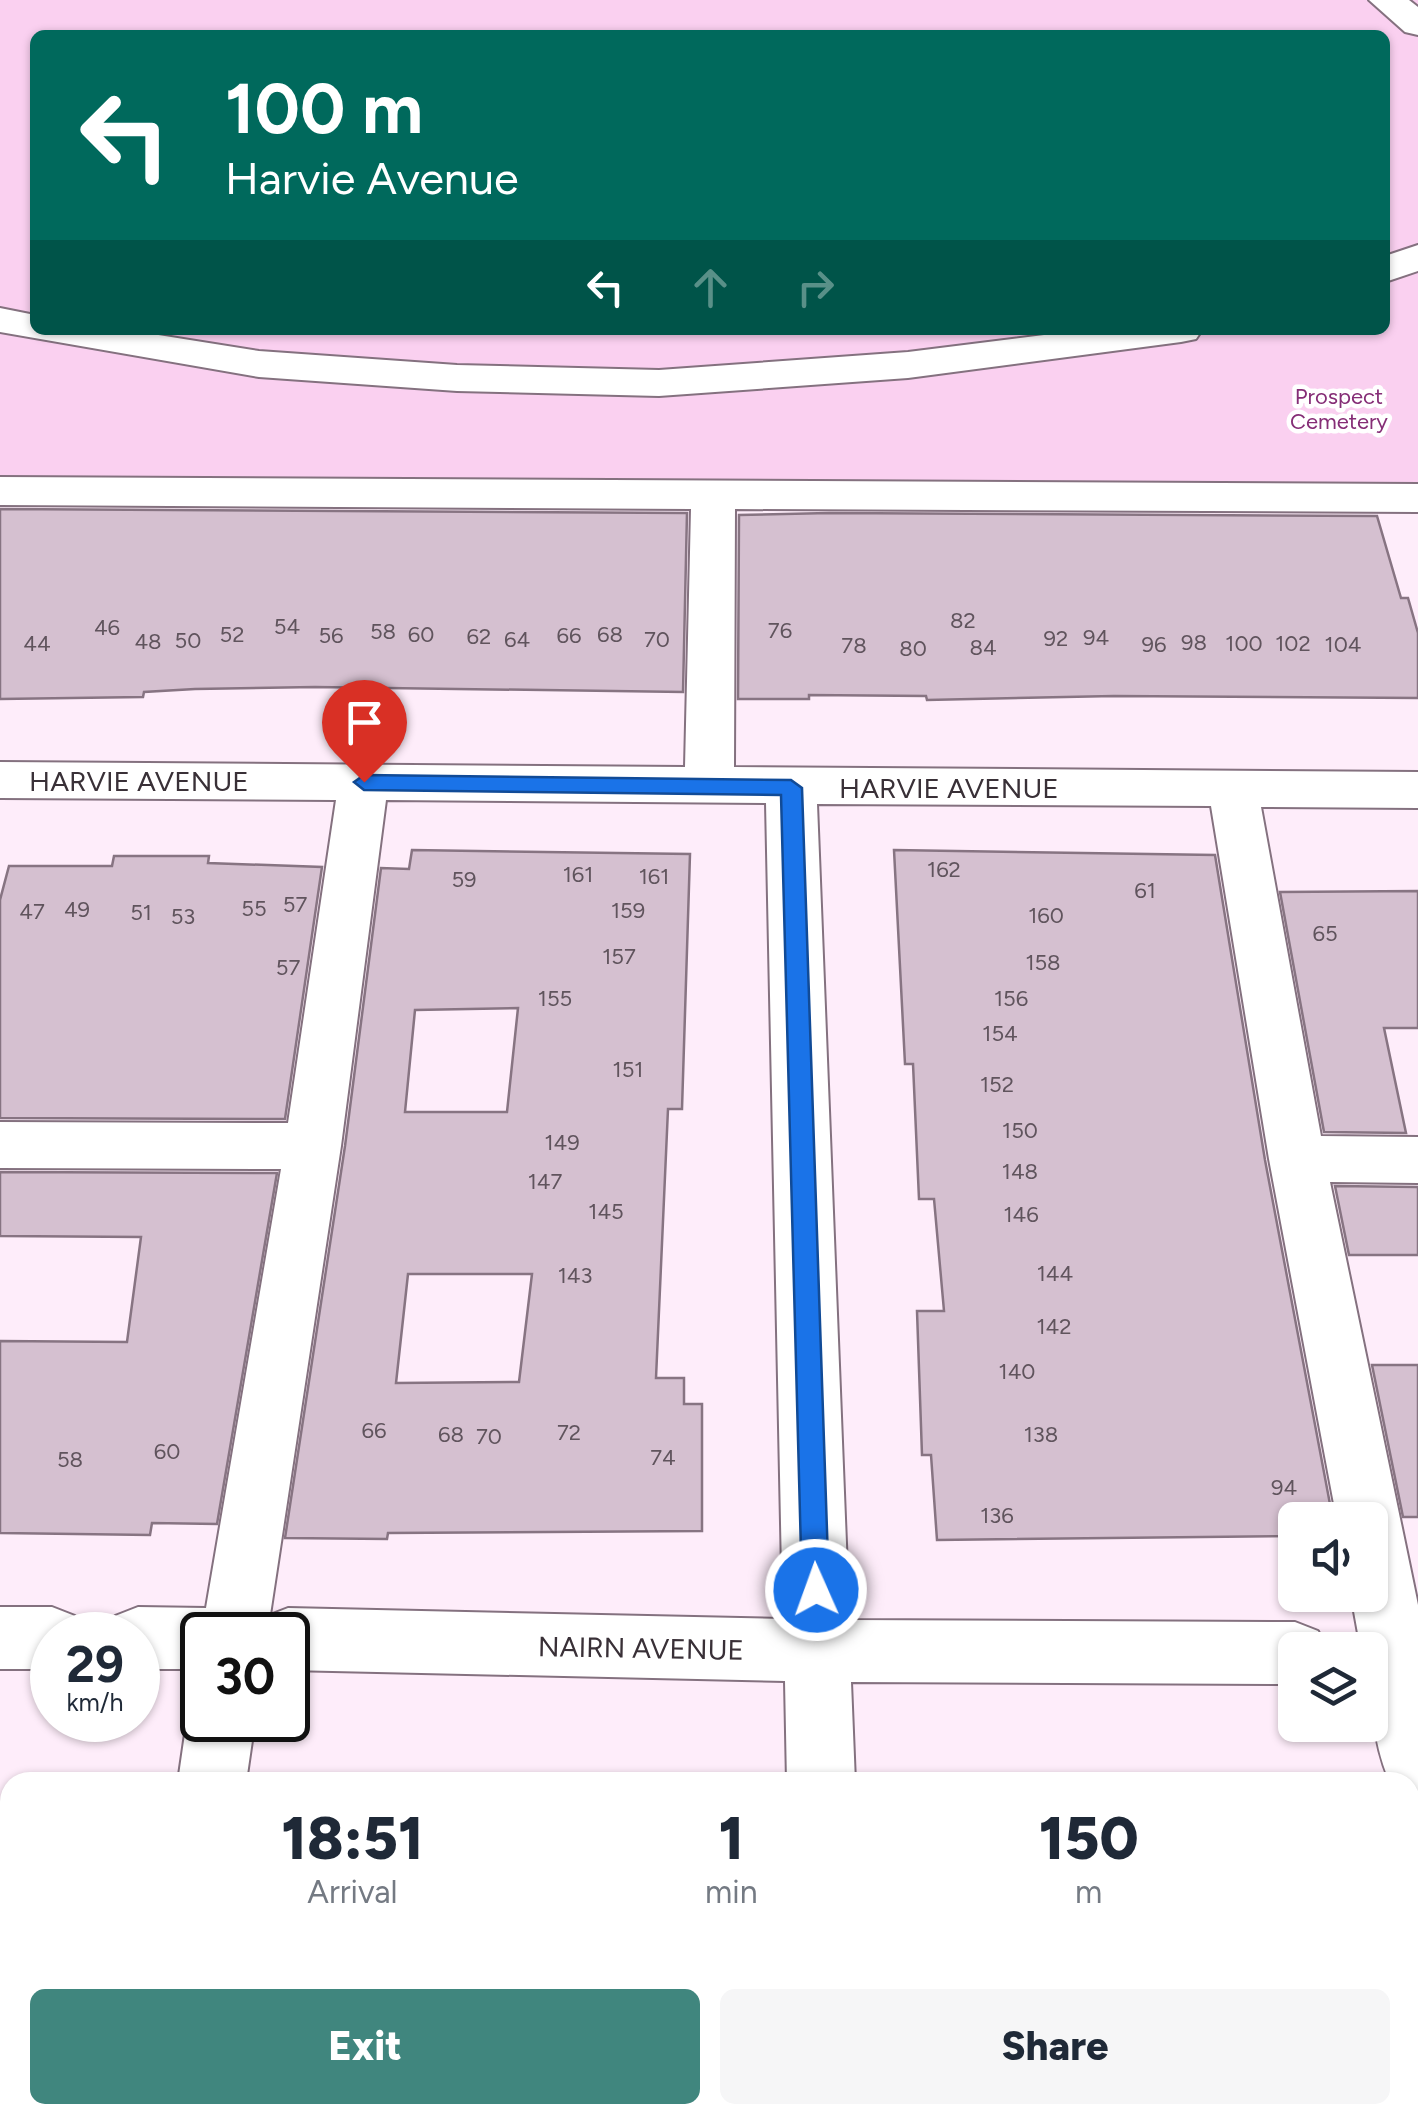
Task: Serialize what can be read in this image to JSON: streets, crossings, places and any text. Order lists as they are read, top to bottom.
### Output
{
  "streets": {
    "street": ["HARVIE AVENUE", "NAIRN AVENUE"]
  },
  "parks": ["Prospect Cemetery"],
  "house_numbers": [
    "82",
    "54",
    "46",
    "76",
    "58",
    "52",
    "60",
    "68",
    "56",
    "66",
    "62",
    "94",
    "92",
    "64",
    "70",
    "50",
    "48",
    "98",
    "44",
    "100",
    "102",
    "96",
    "104",
    "78",
    "84",
    "80",
    "162",
    "161",
    "161",
    "59",
    "61",
    "57",
    "55",
    "49",
    "159",
    "47",
    "51",
    "160",
    "53",
    "65",
    "157",
    "158",
    "57",
    "155",
    "156",
    "154",
    "151",
    "152",
    "150",
    "149",
    "148",
    "147",
    "145",
    "146",
    "144",
    "143",
    "142",
    "140",
    "66",
    "72",
    "68",
    "138",
    "70",
    "60",
    "74",
    "58",
    "94",
    "136"
  ],
  "page": {
    "turn": ["100 m", "Harvie Avenue"],
    "speed": "29 km/h",
    "limit": "30",
    "eta": [
      "18:51",
      "Arrival",
      "1",
      "min",
      "150",
      "m"
    ],
    "buttons": ["Exit", "Share"]
  }
}
